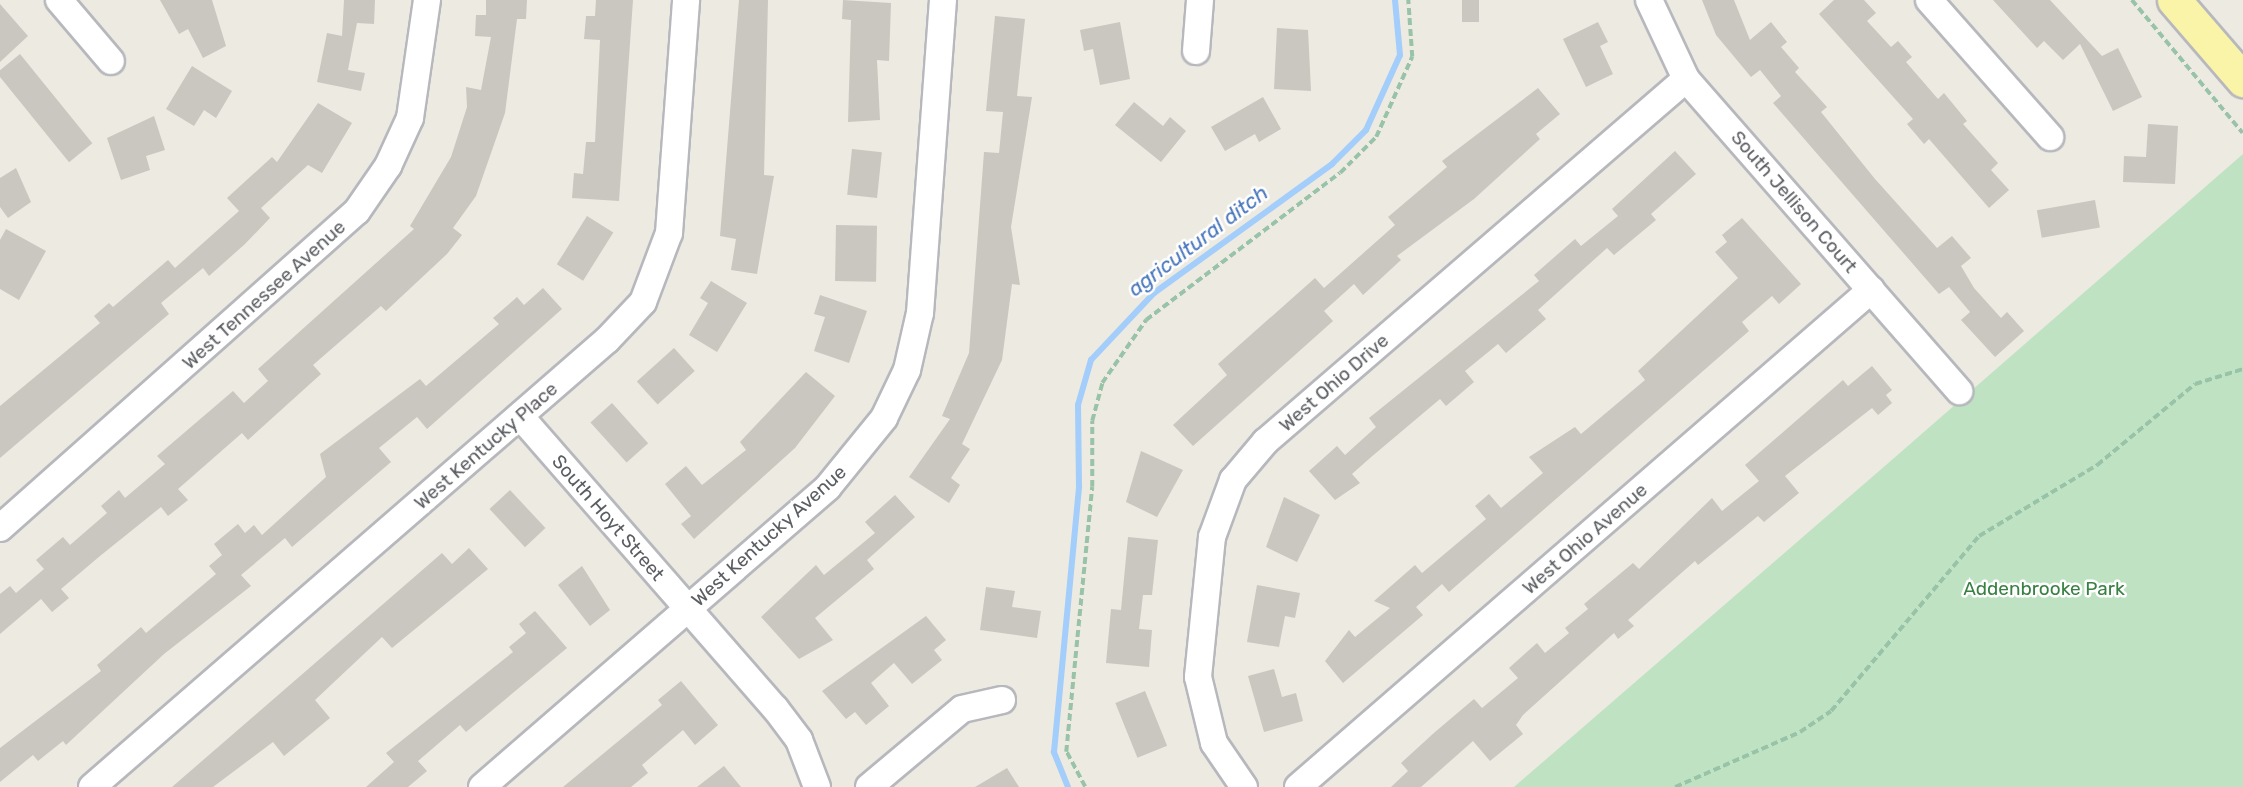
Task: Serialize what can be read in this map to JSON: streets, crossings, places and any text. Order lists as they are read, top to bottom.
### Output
{
  "streets": {
    "street": [
      "South Jellison Court",
      "West Tennessee Avenue",
      "West Ohio Drive",
      "West Kentucky Place",
      "South Hoyt Street",
      "West Kentucky Avenue",
      "West Ohio Avenue"
    ]
  },
  "crossings": [
    ["South Jellison Court", "West Ohio Drive"],
    ["South Jellison Court", "West Ohio Avenue"],
    ["West Kentucky Place", "South Hoyt Street"],
    ["South Hoyt Street", "West Kentucky Avenue"]
  ],
  "water": ["agricultural ditch"],
  "parks": ["Addenbrooke Park"]
}
